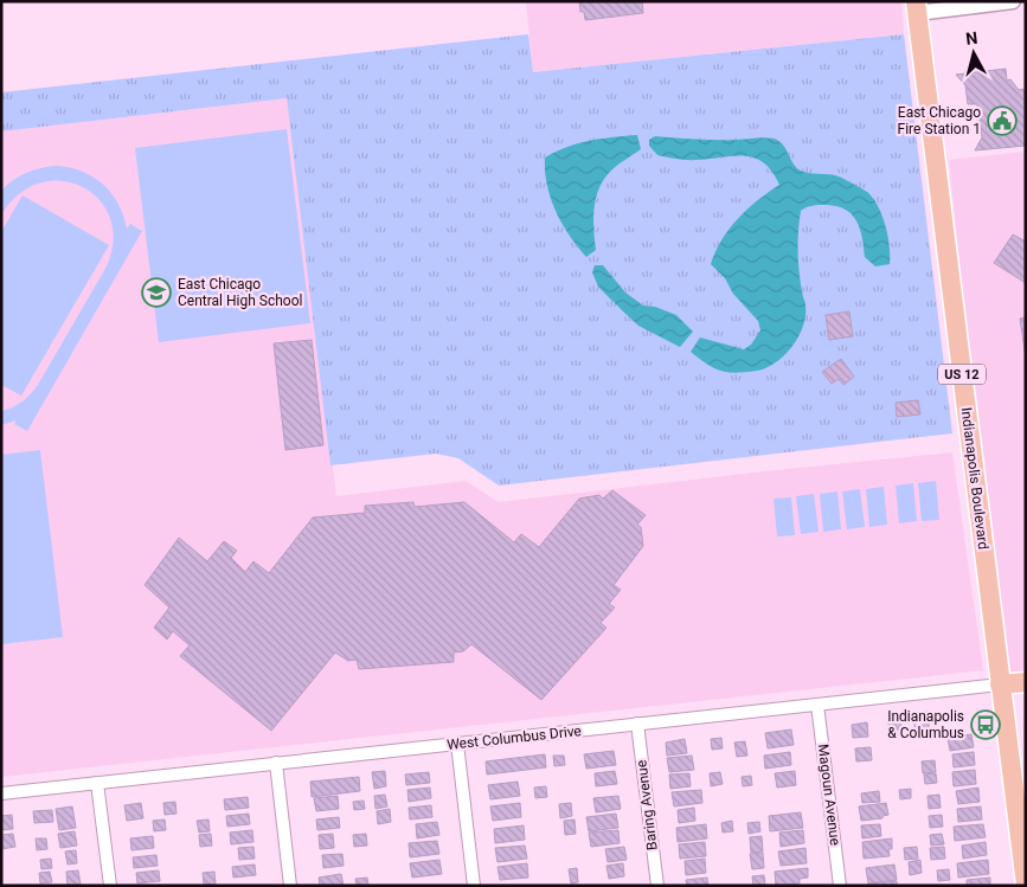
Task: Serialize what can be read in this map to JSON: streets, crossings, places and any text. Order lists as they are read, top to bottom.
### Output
{
  "streets": {
    "main road": ["US 12", "Indianapolis Boulevard", "West Columbus Drive"],
    "street": ["Magoun Avenue", "Baring Avenue"]
  },
  "crossings": [
    ["Indianapolis Boulevard", "West Columbus Drive"],
    ["West Columbus Drive", "Magoun Avenue"],
    ["West Columbus Drive", "Baring Avenue"]
  ],
  "places": {
    "public building": ["East Chicago Fire Station 1"],
    "school or university": ["East Chicago Central High School"],
    "bus stop": ["Indianapolis & Columbus"]
  },
  "north": "top"
}
